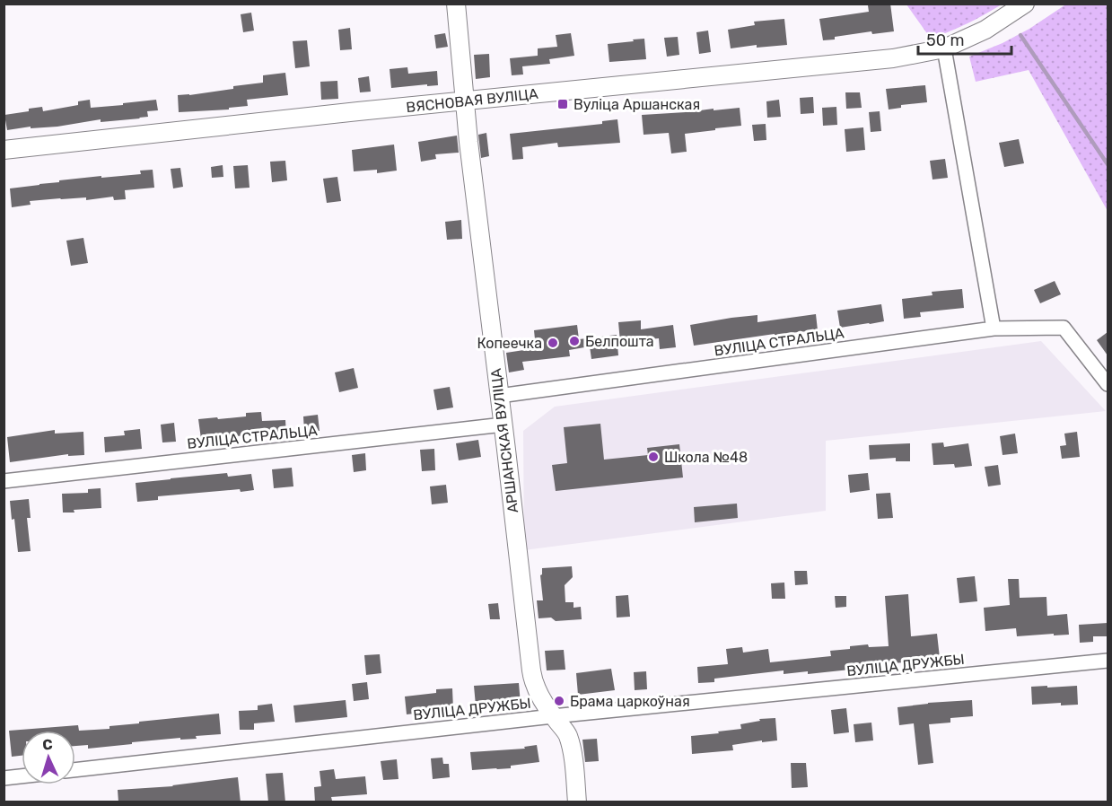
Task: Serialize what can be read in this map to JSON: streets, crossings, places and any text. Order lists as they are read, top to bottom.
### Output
{
  "streets": {
    "street": [
      "ВЯСНОВАЯ ВУЛІЦА",
      "ВУЛІЦА СТРАЛЬЦА",
      "АРШАНСКАЯ ВУЛІЦА",
      "ВУЛІЦА ДРУЖБЫ"
    ]
  },
  "crossings": [
    ["ВЯСНОВАЯ ВУЛІЦА", "АРШАНСКАЯ ВУЛІЦА"],
    ["ВУЛІЦА СТРАЛЬЦА", "АРШАНСКАЯ ВУЛІЦА"],
    ["АРШАНСКАЯ ВУЛІЦА", "ВУЛІЦА ДРУЖБЫ"]
  ],
  "places": {
    "transit": ["Вуліца Аршанская"],
    "other": [
      "Белпошта",
      "Копеечка",
      "Школа №48",
      "Брама царкоўная"
    ]
  },
  "scale_bar": "50 m",
  "north": "top"
}
